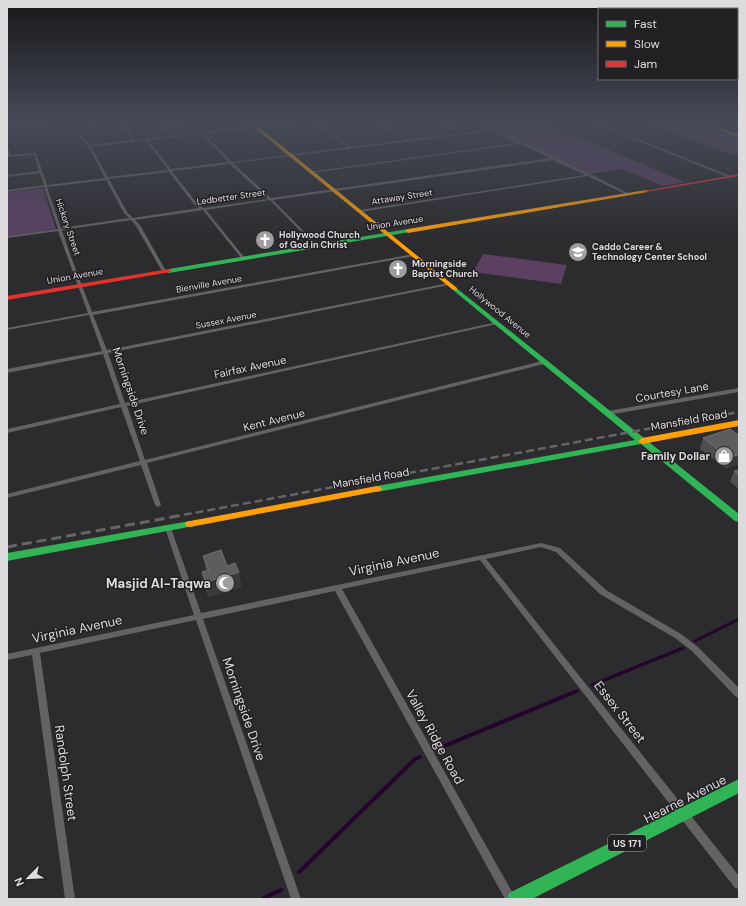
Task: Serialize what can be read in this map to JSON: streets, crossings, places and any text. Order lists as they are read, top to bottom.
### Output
{
  "streets": {
    "main road": [
      "Union Avenue",
      "Hollywood Avenue",
      "Mansfield Road",
      "Hearne Avenue",
      "US 171"
    ],
    "street": [
      "Ledbetter Street",
      "Attaway Street",
      "Hickory Street",
      "Bienville Avenue",
      "Sussex Avenue",
      "Fairfax Avenue",
      "Morningside Drive",
      "Courtesy Lane",
      "Kent Avenue",
      "Virginia Avenue",
      "Essex Street",
      "Valley Ridge Road",
      "Randolph Street"
    ]
  },
  "crossings": [
    ["Ledbetter Street", "Hickory Street"],
    ["Ledbetter Street", "Hollywood Avenue"],
    ["Attaway Street", "Hollywood Avenue"],
    ["Union Avenue", "Hickory Street"],
    ["Union Avenue", "Hollywood Avenue"],
    ["Union Avenue", "Morningside Drive"],
    ["Hickory Street", "Morningside Drive"],
    ["Bienville Avenue", "Hollywood Avenue"],
    ["Bienville Avenue", "Morningside Drive"],
    ["Hollywood Avenue", "Sussex Avenue"],
    ["Hollywood Avenue", "Fairfax Avenue"],
    ["Hollywood Avenue", "Courtesy Lane"],
    ["Hollywood Avenue", "Kent Avenue"],
    ["Hollywood Avenue", "Mansfield Road"],
    ["Sussex Avenue", "Morningside Drive"],
    ["Fairfax Avenue", "Morningside Drive"],
    ["Morningside Drive", "Kent Avenue"],
    ["Morningside Drive", "Mansfield Road"],
    ["Morningside Drive", "Virginia Avenue"],
    ["Virginia Avenue", "Essex Street"],
    ["Virginia Avenue", "Valley Ridge Road"],
    ["Virginia Avenue", "Randolph Street"],
    ["Essex Street", "Hearne Avenue"]
  ],
  "places": {
    "church": ["Hollywood Church of God in Christ", "Morningside Baptist Church"],
    "school or university": ["Caddo Career & Technology Center School"],
    "shop": ["Family Dollar"],
    "mosque": ["Masjid Al-Taqwa"]
  },
  "legend": ["Fast", "Slow", "Jam"],
  "north": "bottom left"
}
